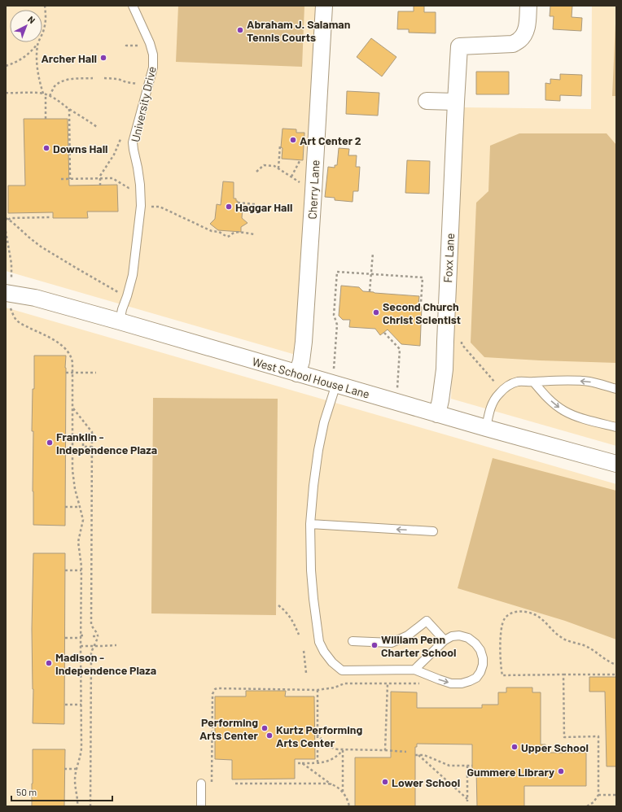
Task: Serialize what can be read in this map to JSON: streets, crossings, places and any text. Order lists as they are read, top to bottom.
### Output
{
  "streets": {
    "street": ["Cherry Lane", "Foxx Lane", "West School House Lane"],
    "lane": ["University Drive"]
  },
  "crossings": [
    ["University Drive", "West School House Lane"],
    ["Cherry Lane", "West School House Lane"],
    ["Foxx Lane", "West School House Lane"]
  ],
  "places": [
    "Abraham J. Salaman Tennis Courts",
    "Archer Hall",
    "Art Center 2",
    "Downs Hall",
    "Haggar Hall",
    "Second Church Christ Scientist",
    "Franklin - Independence Plaza",
    "William Penn Charter School",
    "Madison - Independence Plaza",
    "Performing Arts Center",
    "Kurtz Performing Arts Center",
    "Upper School",
    "Gummere Library",
    "Lower School"
  ],
  "scale_bar": "50 m",
  "north": "top right"
}
